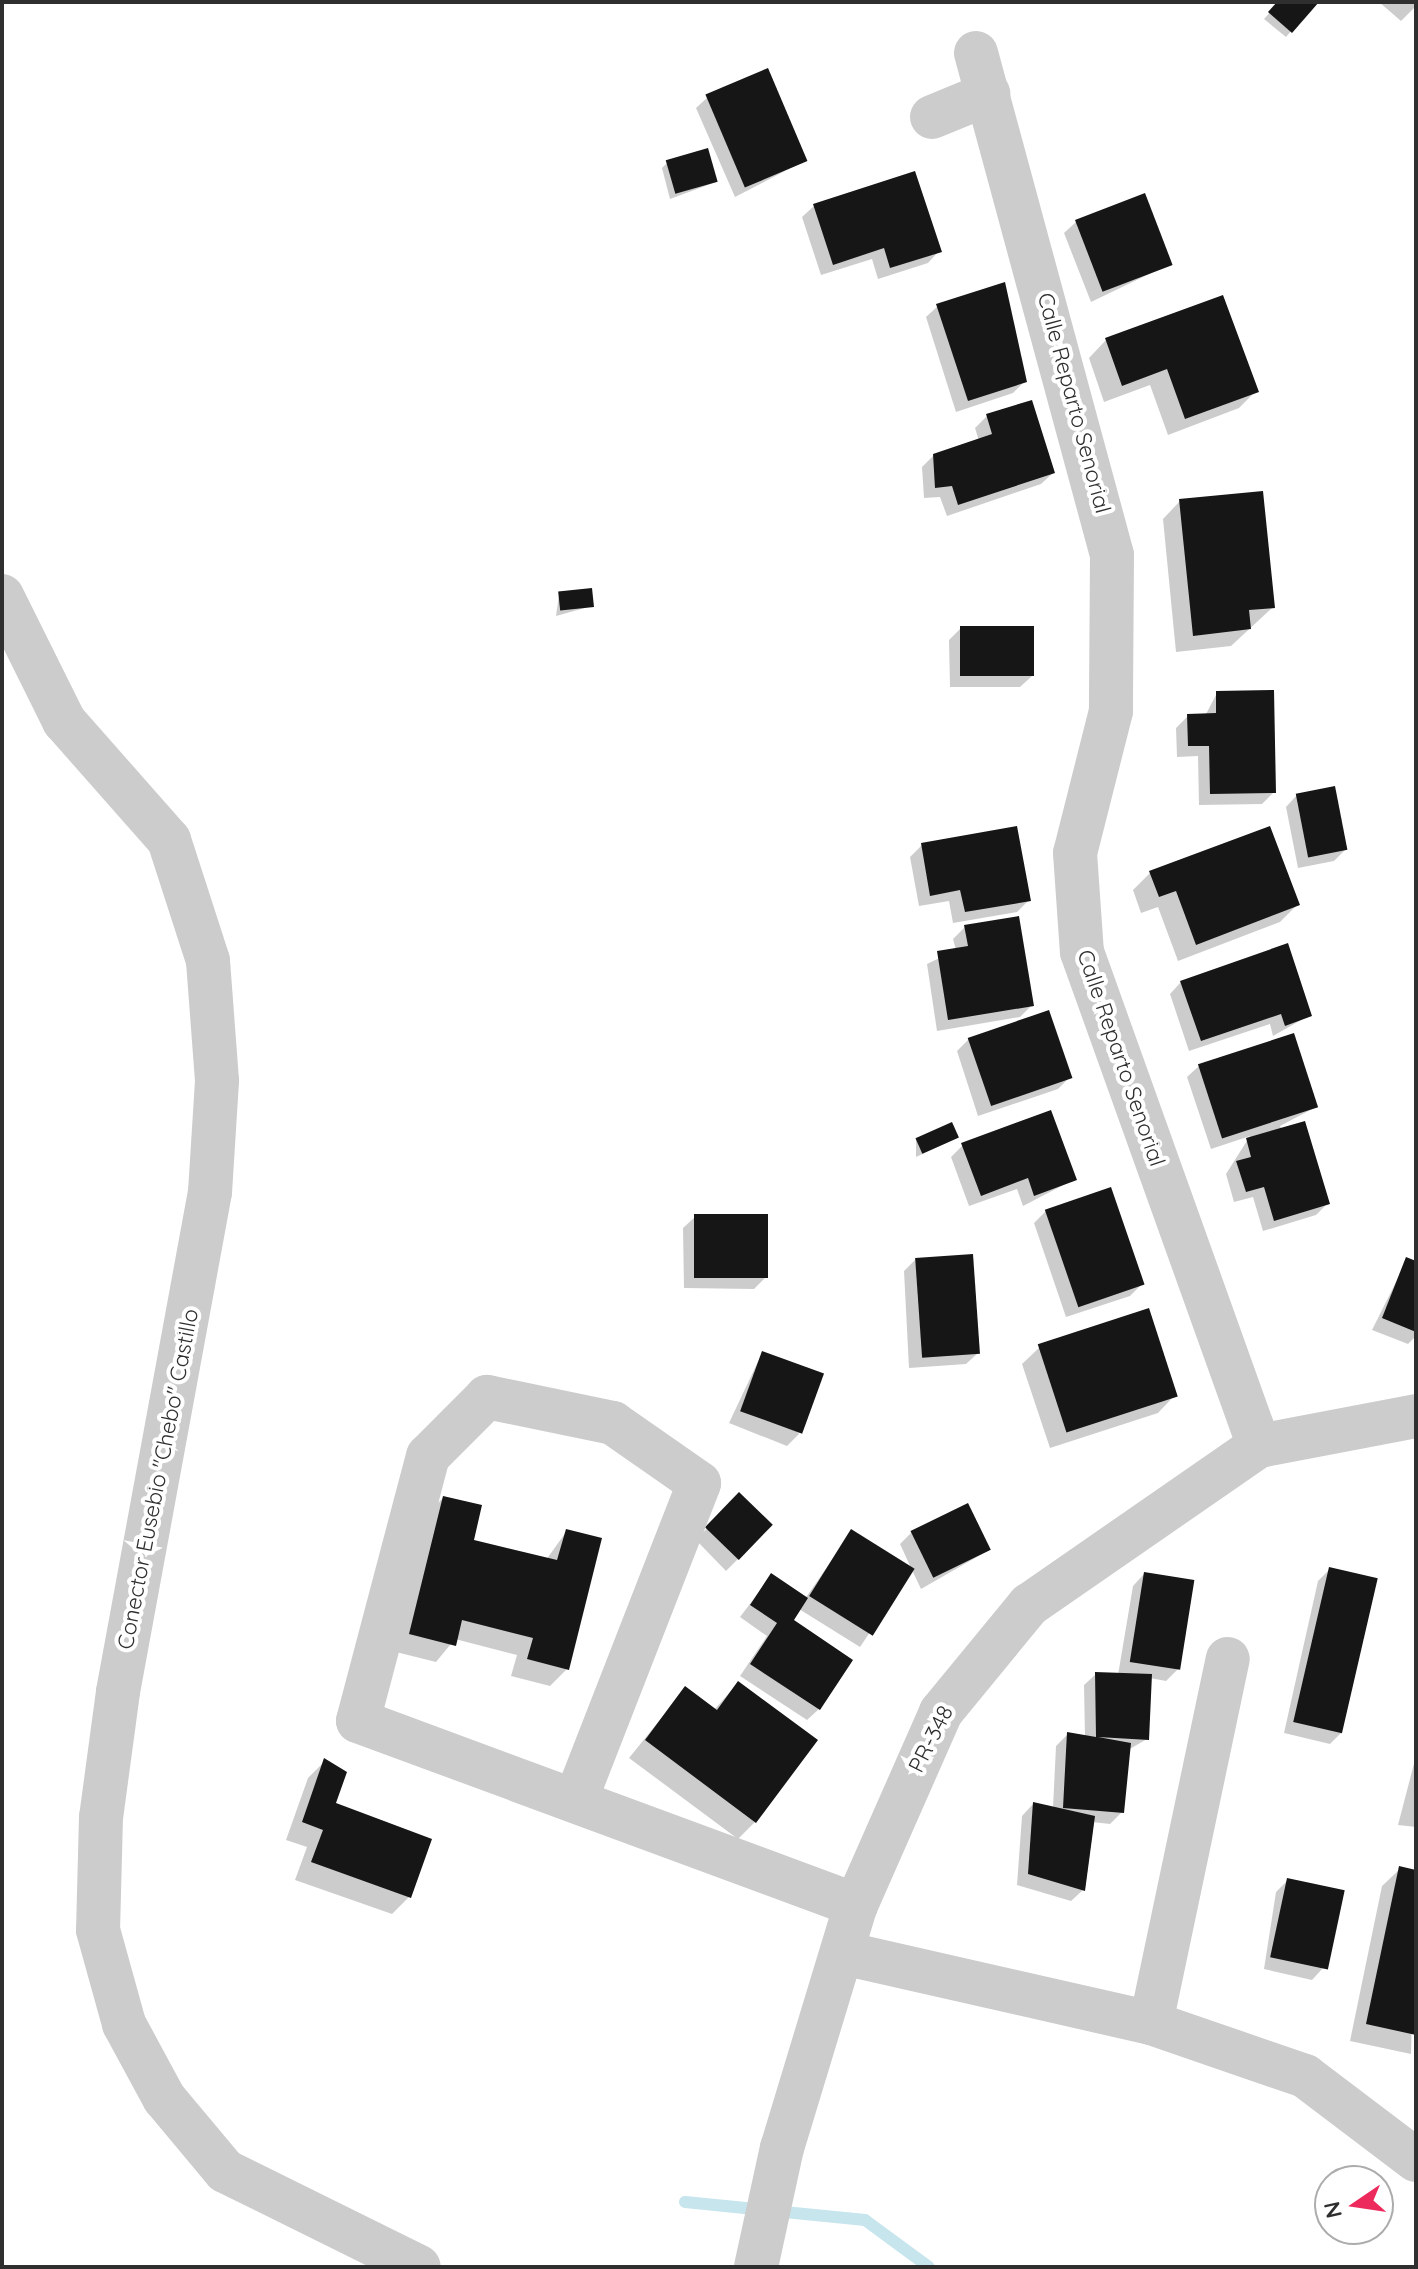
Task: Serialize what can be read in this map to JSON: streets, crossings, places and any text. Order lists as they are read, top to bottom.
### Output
{
  "streets": {
    "street": ["Calle Reparto Senorial", "Conector Eusebio \"Chebo\" Castillo", "PR-348"]
  },
  "crossings": [
    ["Calle Reparto Senorial", "PR-348"]
  ],
  "north": "left"
}
